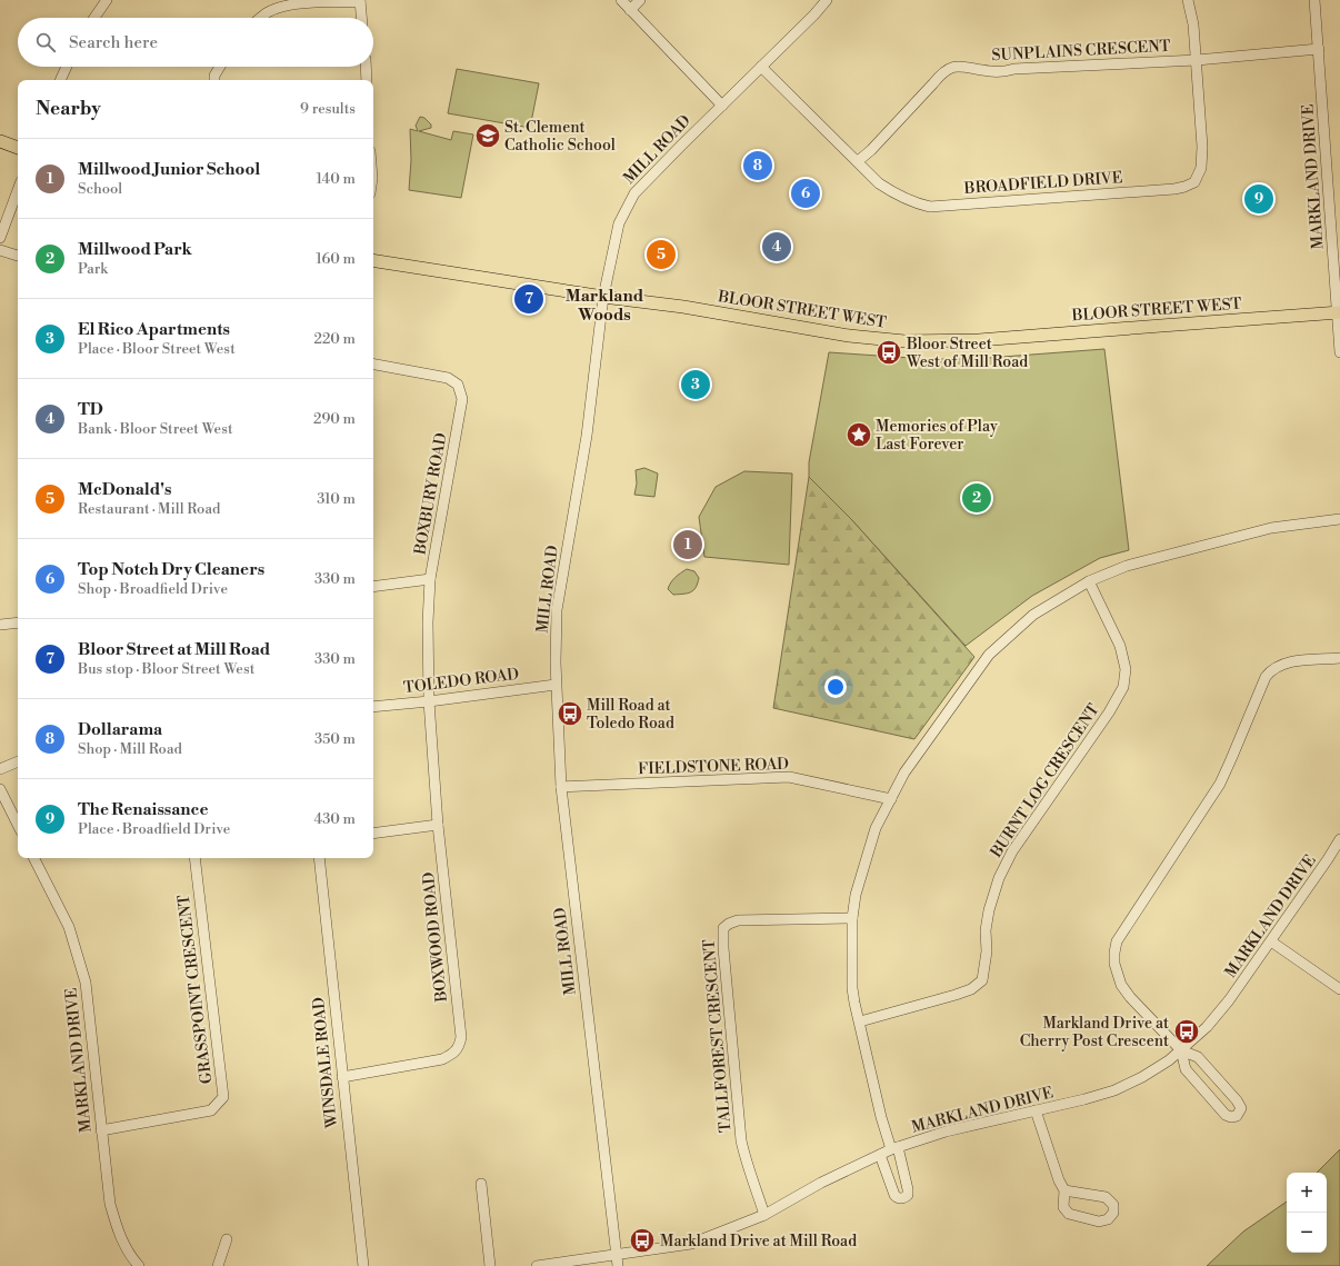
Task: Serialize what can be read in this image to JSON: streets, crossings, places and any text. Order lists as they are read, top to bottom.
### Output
{
  "streets": {
    "main road": ["BLOOR STREET WEST"],
    "street": [
      "SUNPLAINS CRESCENT",
      "MILL ROAD",
      "MARKLAND DRIVE",
      "BROADFIELD DRIVE",
      "BOXBURY ROAD",
      "TOLEDO ROAD",
      "FIELDSTONE ROAD",
      "BURNT LOG CRESCENT",
      "BOXWOOD ROAD",
      "GRASSPOINT CRESCENT",
      "TALLFOREST CRESCENT",
      "WINSDALE ROAD"
    ]
  },
  "crossings": [
    ["SUNPLAINS CRESCENT", "MARKLAND DRIVE"],
    ["SUNPLAINS CRESCENT", "BROADFIELD DRIVE"],
    ["MILL ROAD", "MARKLAND DRIVE"],
    ["MILL ROAD", "BROADFIELD DRIVE"],
    ["MILL ROAD", "BLOOR STREET WEST"],
    ["MILL ROAD", "TOLEDO ROAD"],
    ["MILL ROAD", "FIELDSTONE ROAD"],
    ["MARKLAND DRIVE", "BLOOR STREET WEST"],
    ["MARKLAND DRIVE", "GRASSPOINT CRESCENT"],
    ["MARKLAND DRIVE", "TALLFOREST CRESCENT"],
    ["BOXBURY ROAD", "TOLEDO ROAD"],
    ["BOXBURY ROAD", "BOXWOOD ROAD"],
    ["TOLEDO ROAD", "BOXWOOD ROAD"],
    ["BOXWOOD ROAD", "WINSDALE ROAD"]
  ],
  "districts": ["Markland Woods"],
  "places": {
    "school or university": ["St. Clement Catholic School"],
    "bus stop": [
      "Bloor Street West of Mill Road",
      "Mill Road at Toledo Road",
      "Markland Drive at Cherry Post Crescent",
      "Markland Drive at Mill Road"
    ],
    "place": ["Memories of Play Last Forever"]
  },
  "page": {
    "search": "Search here",
    "heading": ["Nearby", "9 results"],
    "list": [
      {
        "mark": "1",
        "name": "Millwood Junior School",
        "note": "School",
        "value": "140 m"
      },
      {
        "mark": "2",
        "name": "Millwood Park",
        "note": "Park",
        "value": "160 m"
      },
      {
        "mark": "3",
        "name": "El Rico Apartments",
        "note": "Place · Bloor Street West",
        "value": "220 m"
      },
      {
        "mark": "4",
        "name": "TD",
        "note": "Bank · Bloor Street West",
        "value": "290 m"
      },
      {
        "mark": "5",
        "name": "McDonald's",
        "note": "Restaurant · Mill Road",
        "value": "310 m"
      },
      {
        "mark": "6",
        "name": "Top Notch Dry Cleaners",
        "note": "Shop · Broadfield Drive",
        "value": "330 m"
      },
      {
        "mark": "7",
        "name": "Bloor Street at Mill Road",
        "note": "Bus stop · Bloor Street West",
        "value": "330 m"
      },
      {
        "mark": "8",
        "name": "Dollarama",
        "note": "Shop · Mill Road",
        "value": "350 m"
      },
      {
        "mark": "9",
        "name": "The Renaissance",
        "note": "Place · Broadfield Drive",
        "value": "430 m"
      }
    ],
    "pins": [
      "8",
      "6",
      "9",
      "4",
      "5",
      "7",
      "3",
      "2",
      "1"
    ],
    "map_buttons": ["+", "−"]
  }
}
